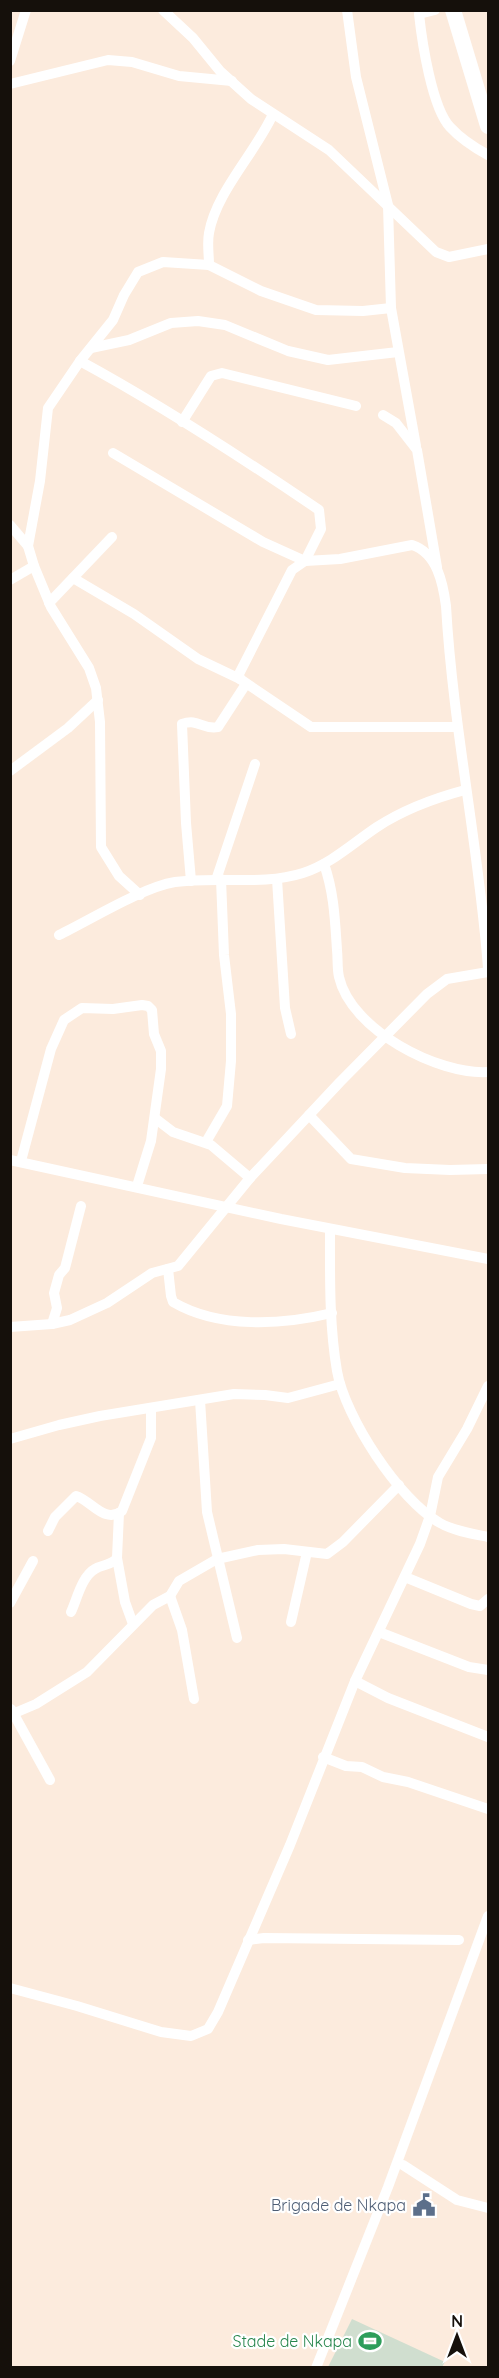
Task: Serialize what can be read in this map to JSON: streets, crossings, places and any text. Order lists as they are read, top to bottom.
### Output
{
  "places": {
    "public building": ["Brigade de Nkapa"],
    "sports": ["Stade de Nkapa"]
  },
  "north": "top"
}
